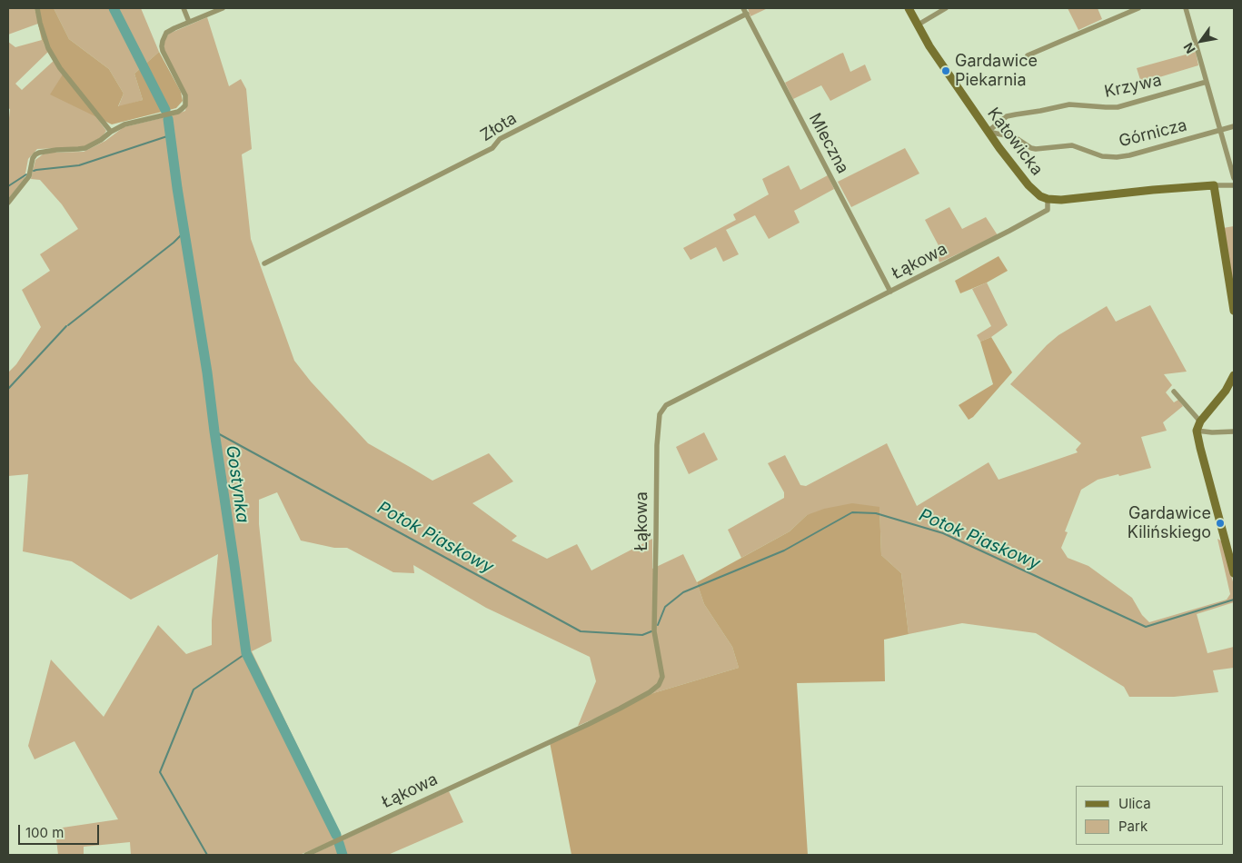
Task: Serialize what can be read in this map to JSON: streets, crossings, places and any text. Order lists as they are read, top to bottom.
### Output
{
  "streets": {
    "street": [
      "Krzywa",
      "Złota",
      "Górnicza",
      "Katowicka",
      "Mleczna",
      "Łąkowa"
    ]
  },
  "crossings": [
    ["Krzywa", "Górnicza"],
    ["Krzywa", "Katowicka"],
    ["Złota", "Mleczna"],
    ["Górnicza", "Katowicka"],
    ["Katowicka", "Łąkowa"],
    ["Mleczna", "Łąkowa"]
  ],
  "water": ["Gostynka", "Potok Piaskowy"],
  "places": ["Gardawice Piekarnia", "Gardawice Kilińskiego"],
  "legend": ["Ulica", "Park"],
  "scale_bar": "100 m",
  "north": "bottom left"
}
